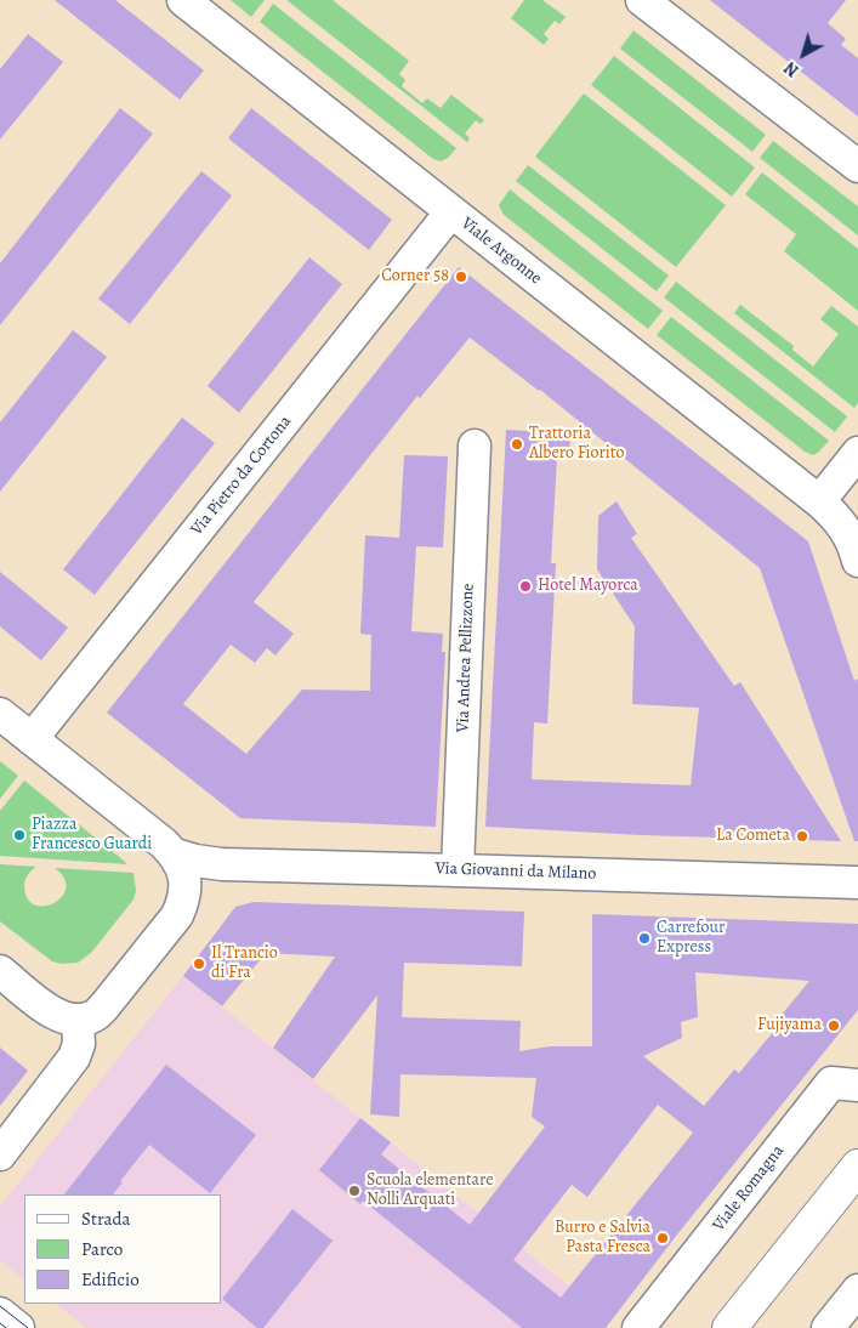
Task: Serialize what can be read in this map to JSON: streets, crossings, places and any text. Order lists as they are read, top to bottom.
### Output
{
  "streets": {
    "street": [
      "Viale Argonne",
      "Via Pietro da Cortona",
      "Via Andrea Pellizzone",
      "Via Giovanni da Milano",
      "Viale Romagna"
    ]
  },
  "crossings": [
    ["Viale Argonne", "Via Pietro da Cortona"],
    ["Via Andrea Pellizzone", "Via Giovanni da Milano"]
  ],
  "places": [
    "Corner 58",
    "Trattoria Albero Fiorito",
    "Hotel Mayorca",
    "Piazza Francesco Guardi",
    "La Cometa",
    "Carrefour Express",
    "Il Trancio di Fra",
    "Fujiyama",
    "Scuola elementare Nolli Arquati",
    "Burro e Salvia Pasta Fresca"
  ],
  "legend": ["Strada", "Parco", "Edificio"],
  "north": "bottom left"
}
